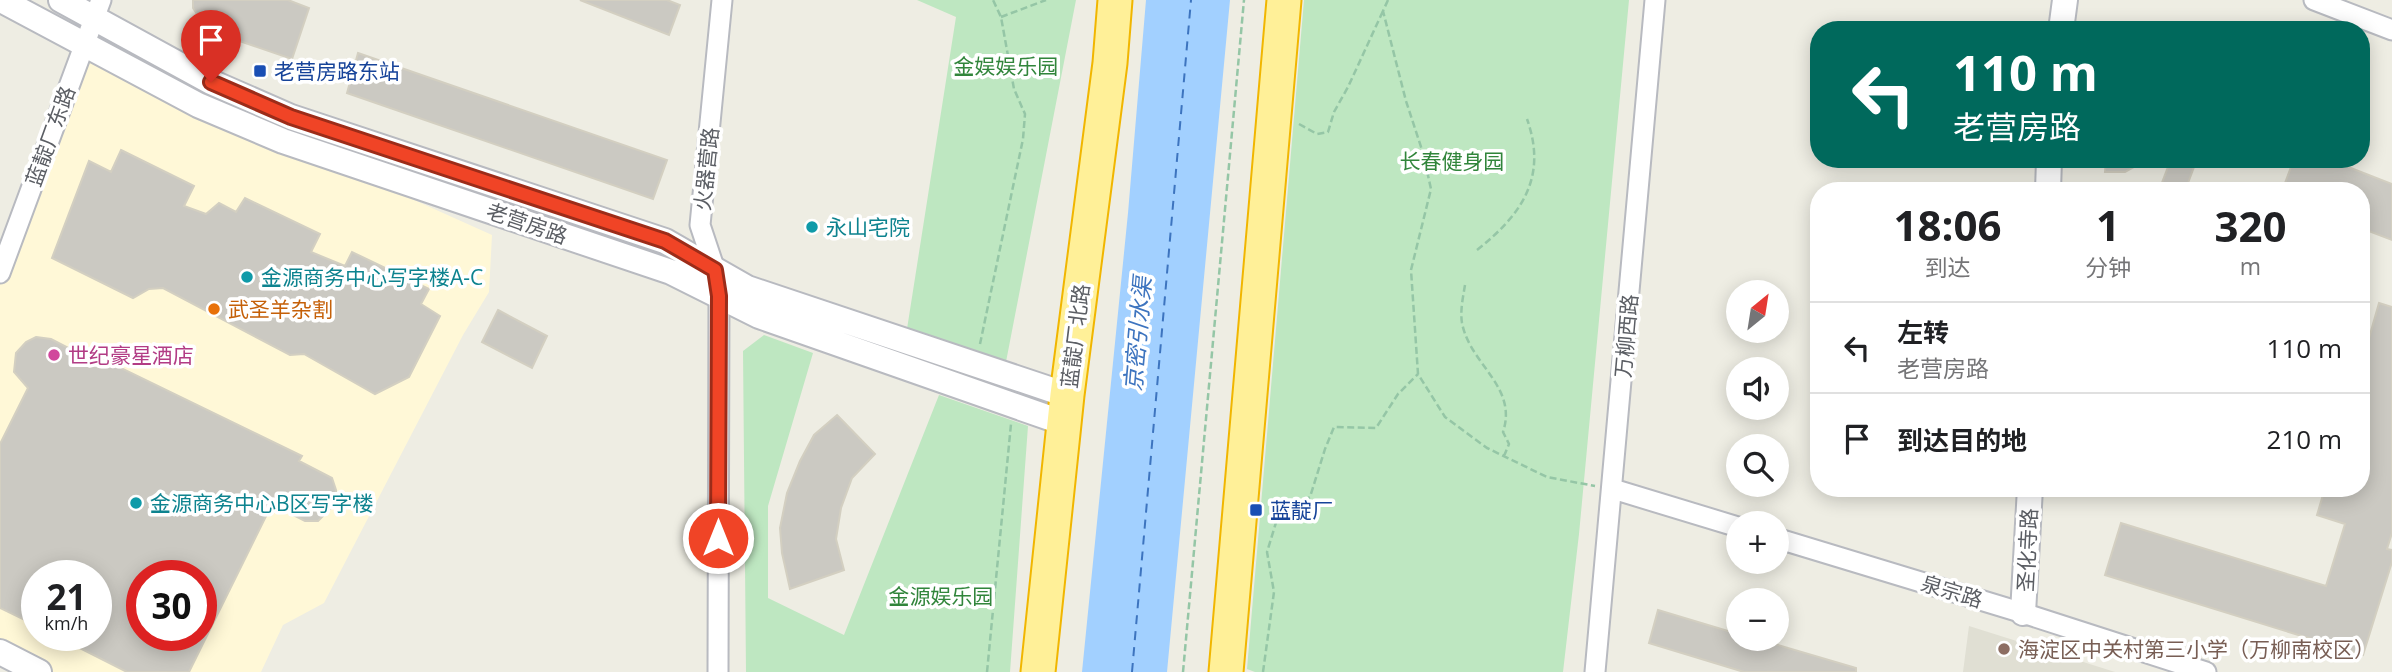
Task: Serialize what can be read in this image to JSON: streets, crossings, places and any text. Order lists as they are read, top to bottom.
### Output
{
  "streets": {
    "highway": ["蓝靛厂北路"],
    "street": [
      "蓝靛厂东路",
      "火器营路",
      "老营房路",
      "万柳西路",
      "圣化寺路",
      "泉宗路"
    ]
  },
  "crossings": [
    ["蓝靛厂东路", "老营房路"],
    ["火器营路", "老营房路"],
    ["老营房路", "蓝靛厂北路"],
    ["圣化寺路", "泉宗路"]
  ],
  "water": ["京密引水渠"],
  "parks": ["金娱娱乐园", "长春健身园", "金源娱乐园"],
  "places": {
    "transit": ["老营房路东站", "蓝靛厂"],
    "other": [
      "永山宅院",
      "金源商务中心写字楼A-C",
      "武圣羊杂割",
      "世纪豪星酒店",
      "金源商务中心B区写字楼",
      "海淀区中关村第三小学（万柳南校区）"
    ]
  },
  "north": "top right",
  "page": {
    "turn": ["110 m", "老营房路"],
    "eta": [
      "18:06",
      "到达",
      "1",
      "分钟",
      "320",
      "m"
    ],
    "map_buttons": ["+", "−"],
    "list": [
      {
        "name": "左转",
        "note": "老营房路",
        "value": "110 m"
      },
      {
        "name": "到达目的地",
        "value": "210 m"
      }
    ],
    "speed": "21 km/h",
    "limit": "30"
  }
}
